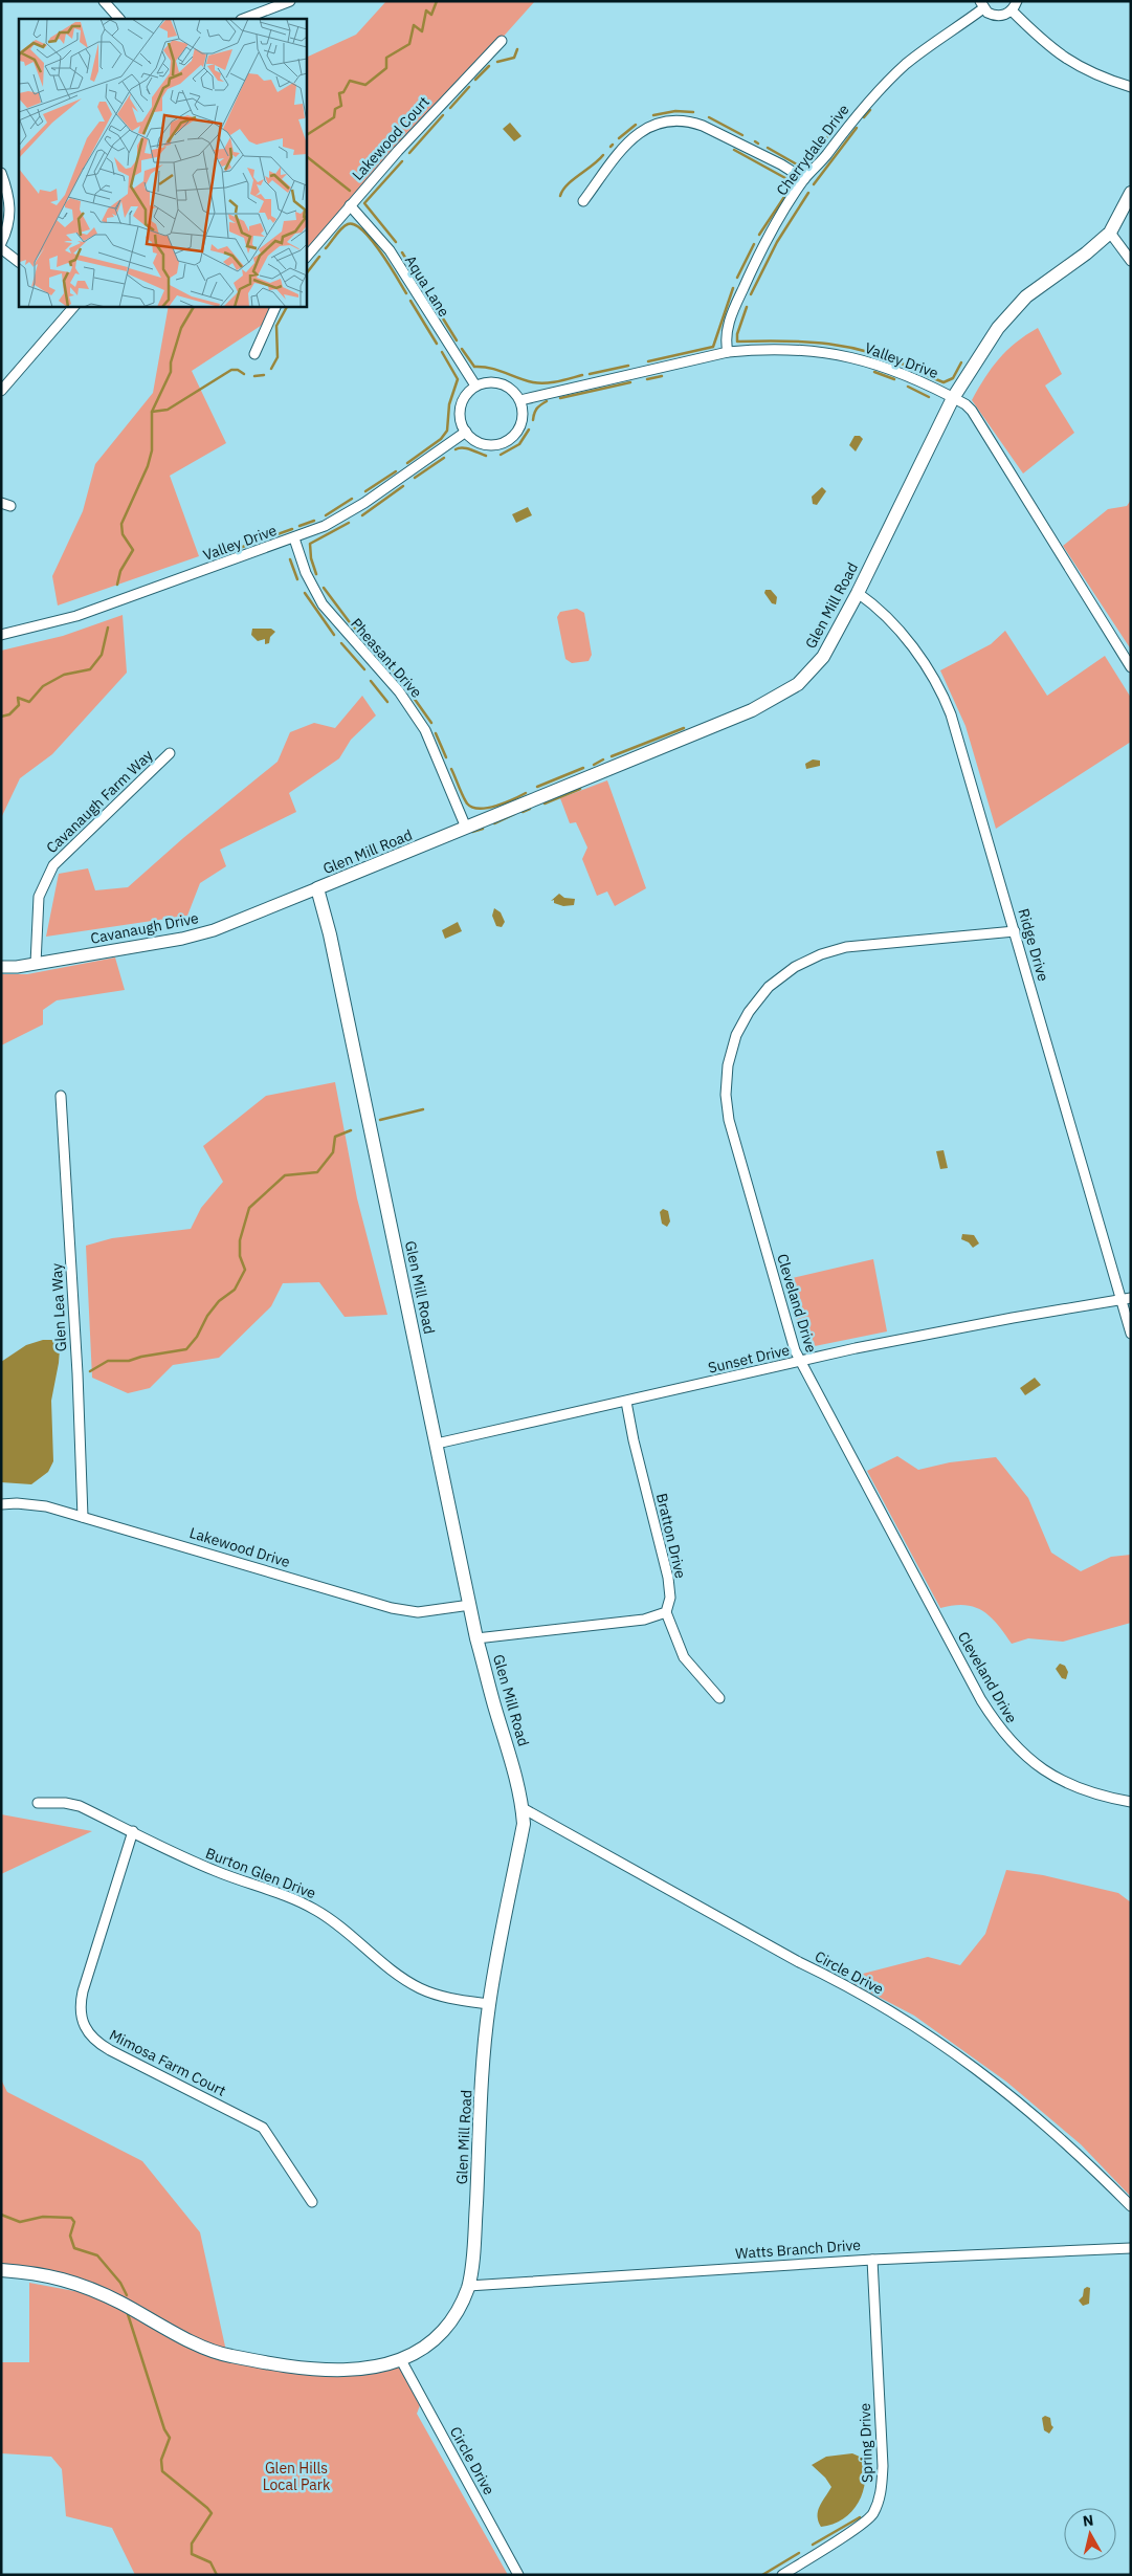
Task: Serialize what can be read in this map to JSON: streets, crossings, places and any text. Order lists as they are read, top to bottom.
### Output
{
  "streets": {
    "main road": ["Glen Mill Road"],
    "street": [
      "Lakewood Court",
      "Cherrydale Drive",
      "Aqua Lane",
      "Valley Drive",
      "Pheasant Drive",
      "Cavanaugh Farm Way",
      "Cavanaugh Drive",
      "Ridge Drive",
      "Cleveland Drive",
      "Glen Lea Way",
      "Sunset Drive",
      "Bratton Drive",
      "Lakewood Drive",
      "Burton Glen Drive",
      "Circle Drive",
      "Mimosa Farm Court",
      "Watts Branch Drive",
      "Spring Drive"
    ]
  },
  "crossings": [
    ["Lakewood Court", "Aqua Lane"],
    ["Cherrydale Drive", "Valley Drive"],
    ["Aqua Lane", "Valley Drive"],
    ["Valley Drive", "Glen Mill Road"],
    ["Valley Drive", "Pheasant Drive"],
    ["Glen Mill Road", "Pheasant Drive"],
    ["Glen Mill Road", "Cavanaugh Drive"],
    ["Glen Mill Road", "Ridge Drive"],
    ["Glen Mill Road", "Sunset Drive"],
    ["Glen Mill Road", "Lakewood Drive"],
    ["Glen Mill Road", "Burton Glen Drive"],
    ["Glen Mill Road", "Circle Drive"],
    ["Glen Mill Road", "Watts Branch Drive"],
    ["Cavanaugh Farm Way", "Cavanaugh Drive"],
    ["Ridge Drive", "Cleveland Drive"],
    ["Ridge Drive", "Sunset Drive"],
    ["Cleveland Drive", "Sunset Drive"],
    ["Glen Lea Way", "Lakewood Drive"],
    ["Sunset Drive", "Bratton Drive"],
    ["Burton Glen Drive", "Mimosa Farm Court"],
    ["Watts Branch Drive", "Spring Drive"]
  ],
  "parks": ["Glen Hills Local Park"],
  "north": "top"
}
